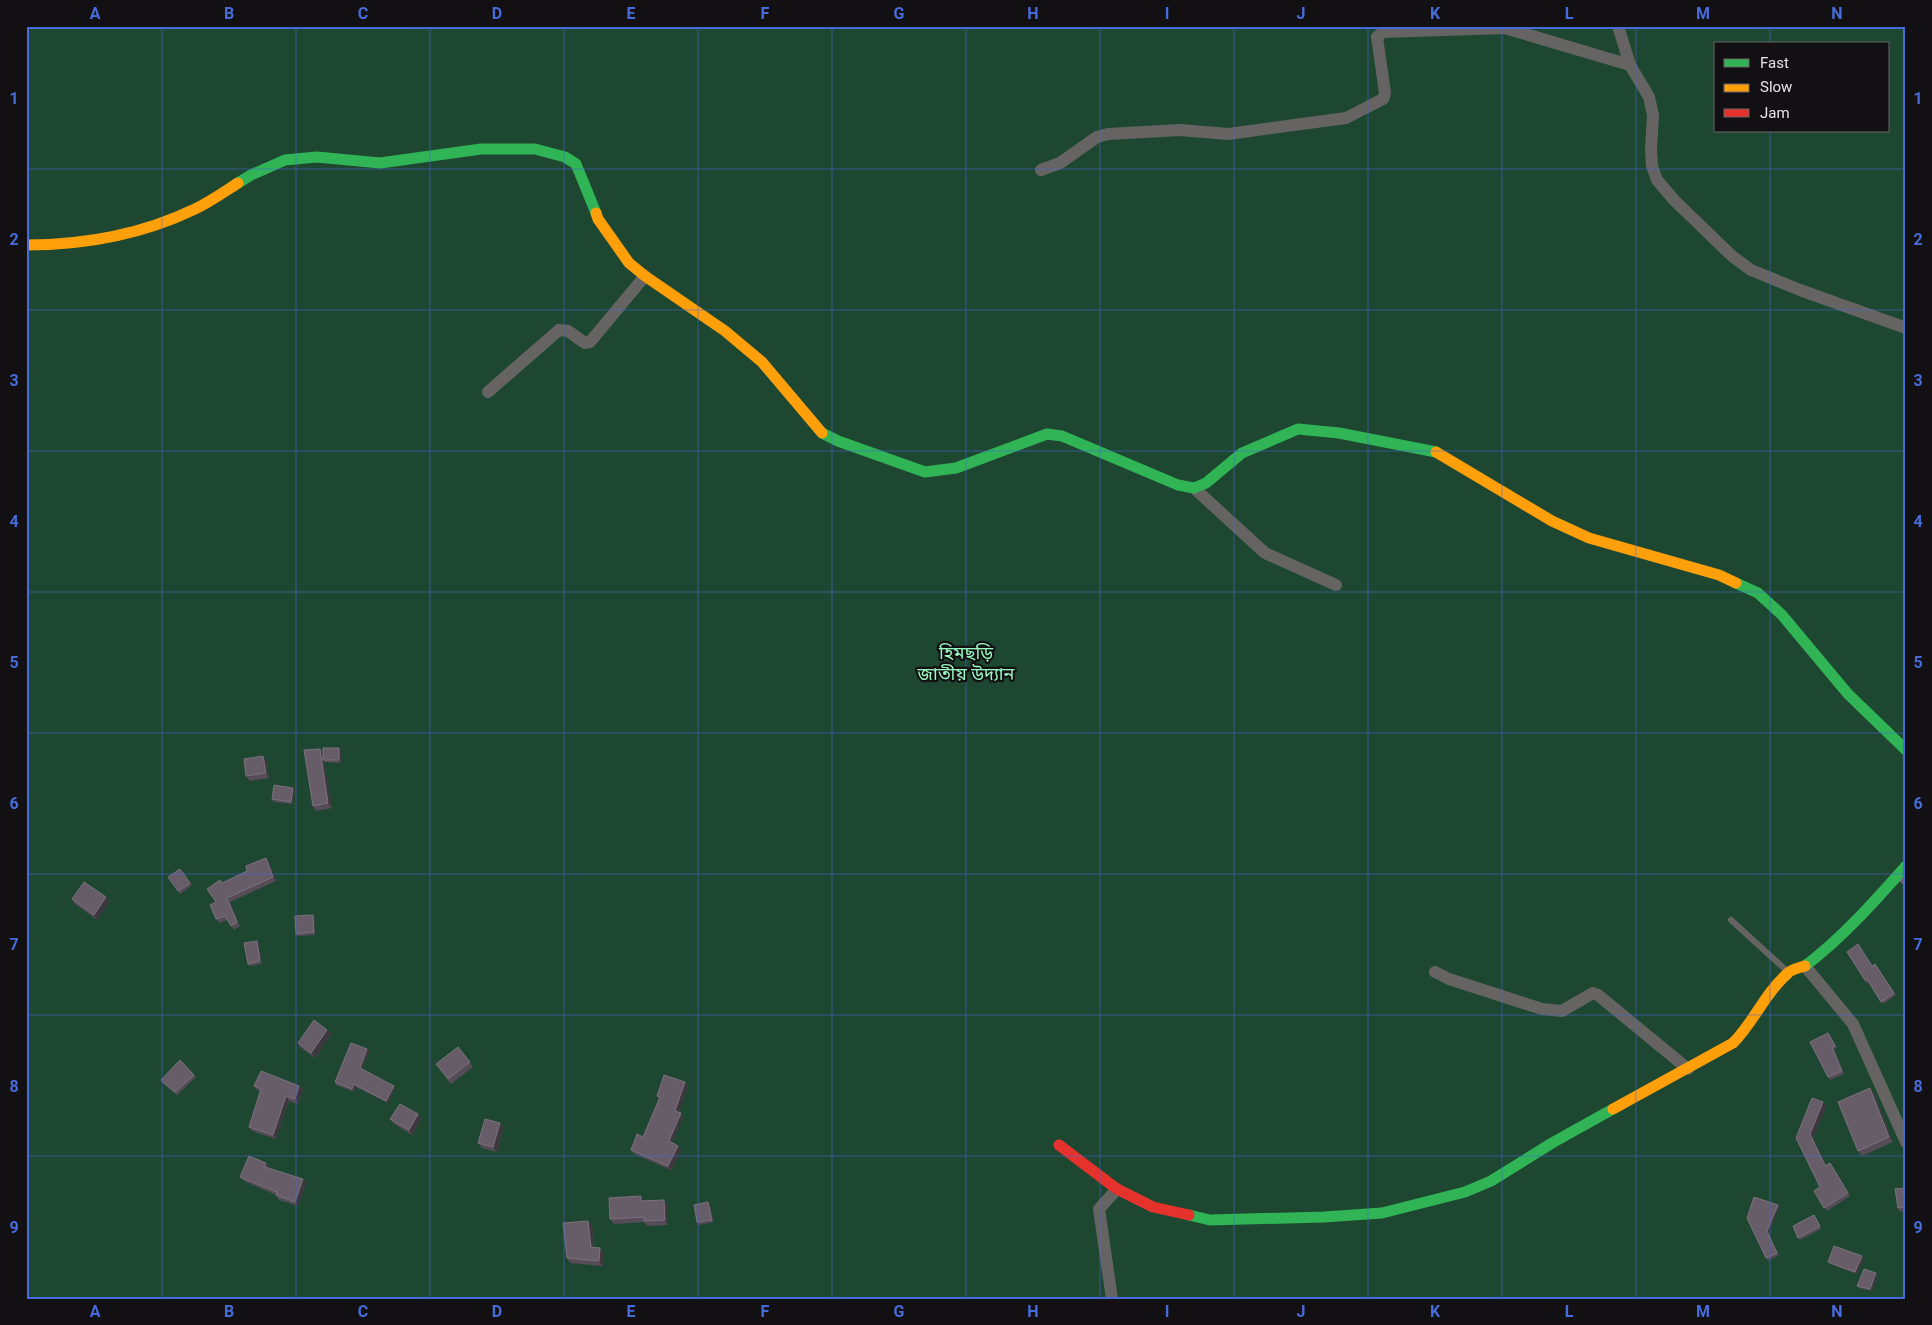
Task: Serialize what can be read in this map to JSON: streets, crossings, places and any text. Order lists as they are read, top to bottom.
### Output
{
  "parks": ["হিমছড়ি জাতীয় উদ্যান"],
  "legend": ["Fast", "Slow", "Jam"],
  "grid": {
    "columns": [
      "A",
      "B",
      "C",
      "D",
      "E",
      "F",
      "G",
      "H",
      "I",
      "J",
      "K",
      "L",
      "M",
      "N"
    ],
    "rows": [
      "1",
      "2",
      "3",
      "4",
      "5",
      "6",
      "7",
      "8",
      "9"
    ]
  }
}
